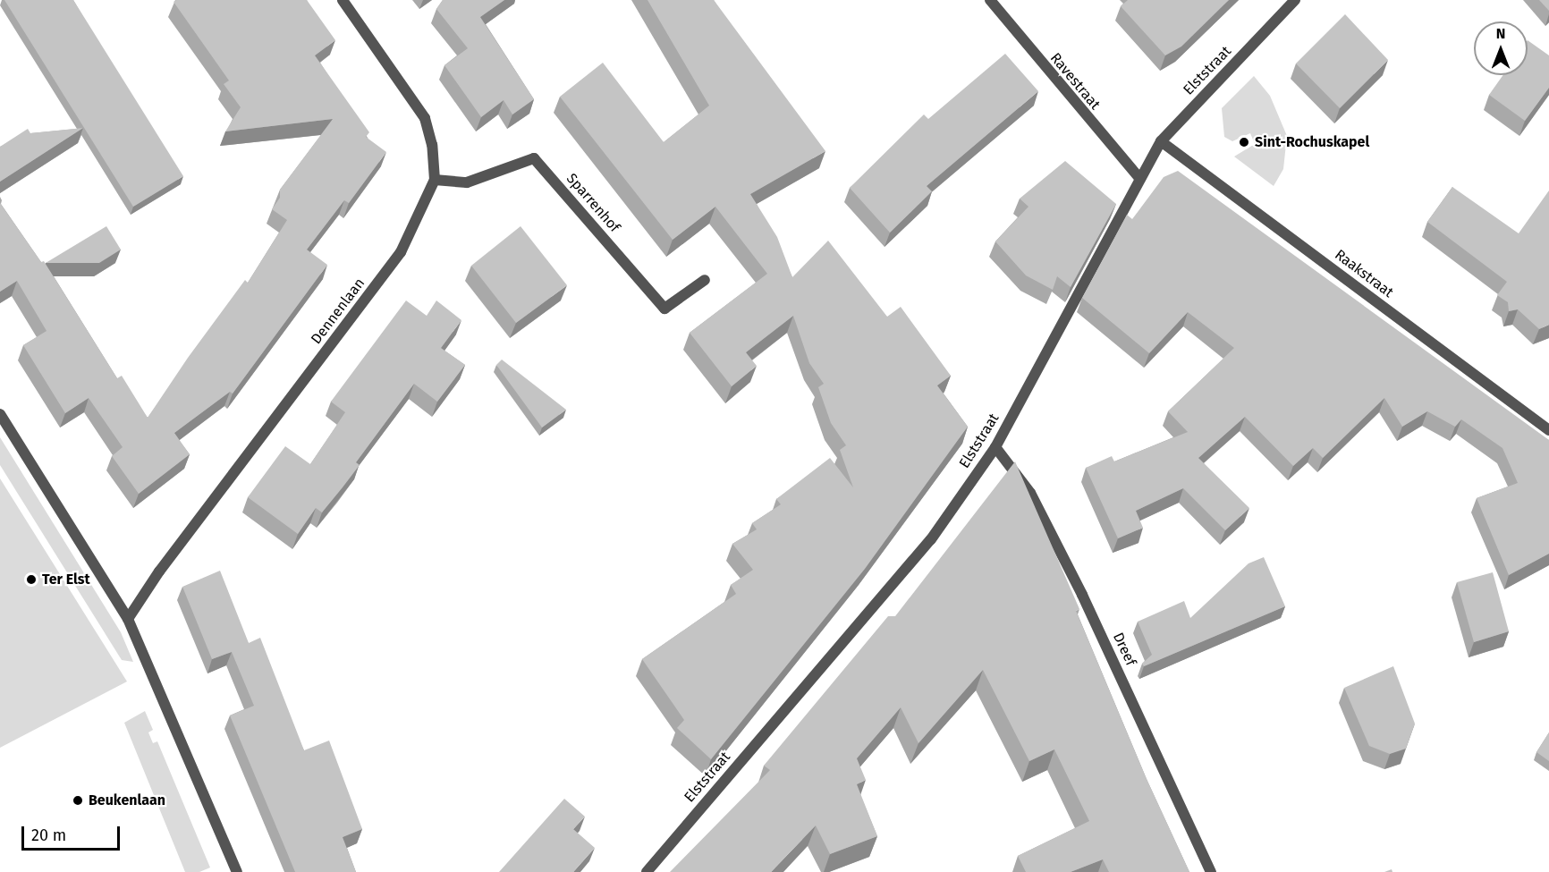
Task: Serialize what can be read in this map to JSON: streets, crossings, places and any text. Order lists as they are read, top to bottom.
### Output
{
  "streets": {
    "street": [
      "Elststraat",
      "Ravestraat",
      "Sparrenhof",
      "Raakstraat",
      "Dennenlaan",
      "Dreef"
    ]
  },
  "crossings": [
    ["Elststraat", "Ravestraat"],
    ["Elststraat", "Raakstraat"],
    ["Elststraat", "Dreef"],
    ["Sparrenhof", "Dennenlaan"]
  ],
  "places": ["Sint-Rochuskapel", "Ter Elst", "Beukenlaan"],
  "scale_bar": "20 m",
  "north": "top"
}
